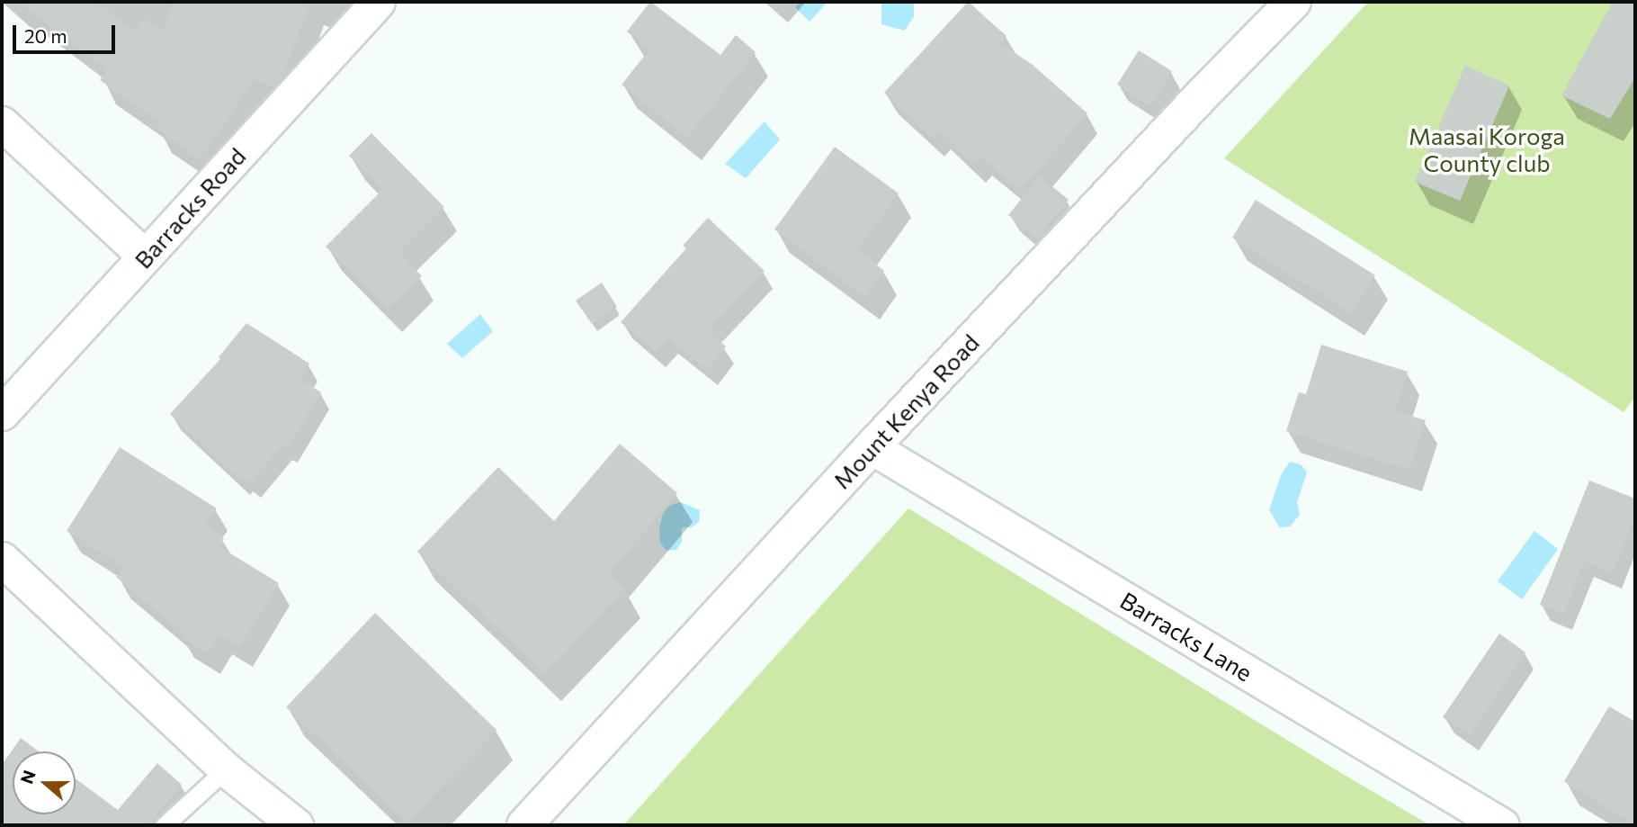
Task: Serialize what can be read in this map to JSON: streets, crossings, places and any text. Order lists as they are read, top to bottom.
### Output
{
  "streets": {
    "main road": ["Mount Kenya Road"],
    "street": ["Barracks Road", "Barracks Lane"]
  },
  "crossings": [
    ["Mount Kenya Road", "Barracks Lane"]
  ],
  "parks": ["Maasai Koroga County club"],
  "scale_bar": "20 m",
  "north": "left"
}
